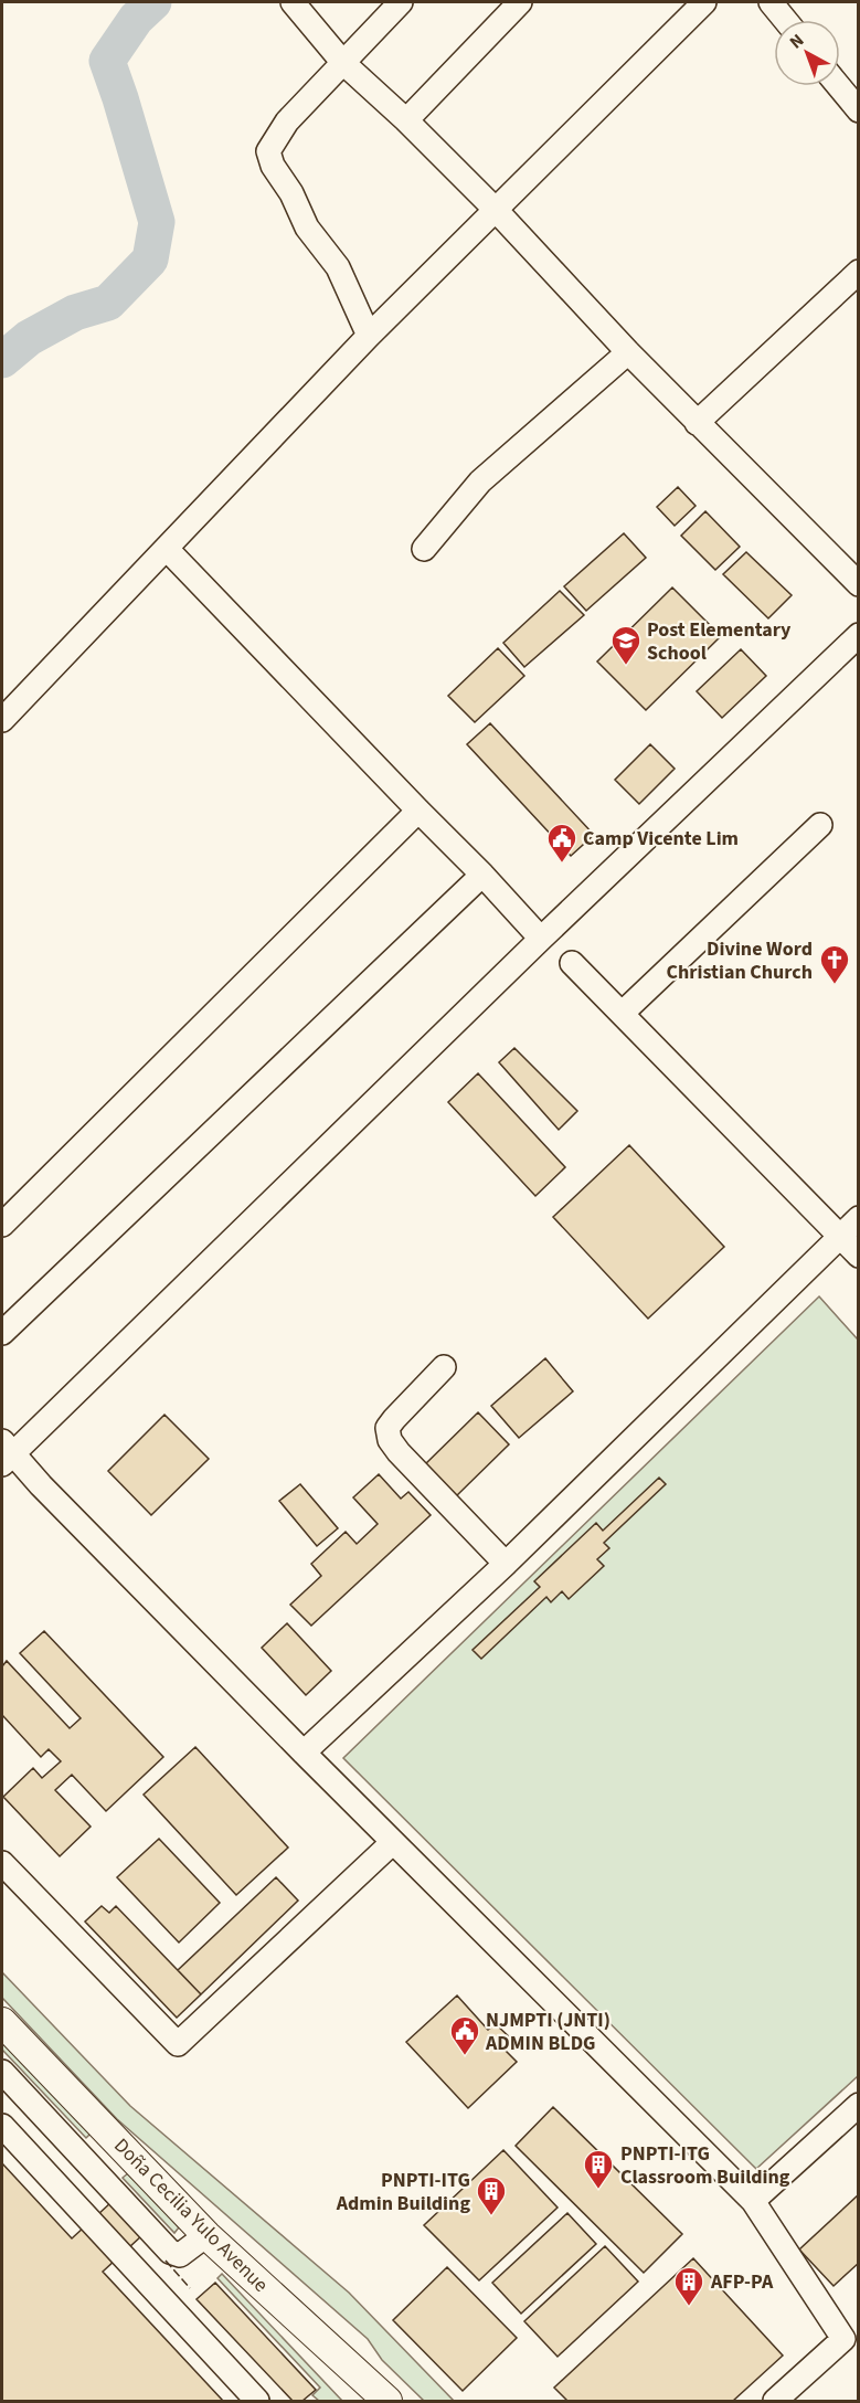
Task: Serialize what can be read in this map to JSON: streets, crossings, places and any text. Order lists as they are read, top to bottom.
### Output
{
  "streets": {
    "main road": ["Doña Cecilia Yulo Avenue"]
  },
  "places": {
    "school or university": ["Post Elementary School"],
    "public building": ["Camp Vicente Lim", "NJMPTI (JNTI) ADMIN BLDG"],
    "church": ["Divine Word Christian Church"],
    "building": ["PNPTI-ITG Classroom Building", "PNPTI-ITG Admin Building", "AFP-PA"]
  },
  "north": "top left"
}
